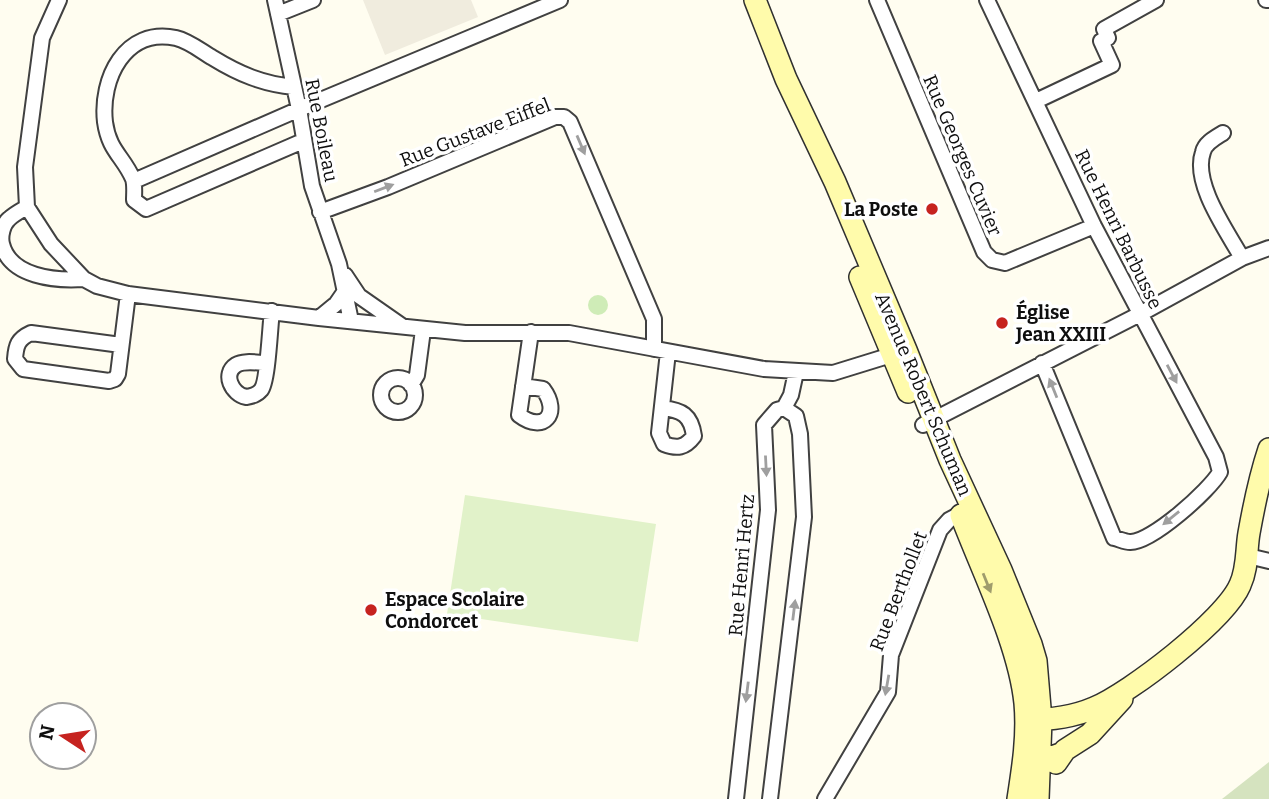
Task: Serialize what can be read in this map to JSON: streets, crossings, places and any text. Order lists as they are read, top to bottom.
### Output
{
  "streets": {
    "main road": ["Avenue Robert Schuman"],
    "street": [
      "Rue Boileau",
      "Rue Gustave Eiffel",
      "Rue Georges Cuvier",
      "Rue Henri Barbusse",
      "Rue Henri Hertz",
      "Rue Berthollet"
    ]
  },
  "crossings": [
    ["Rue Boileau", "Rue Gustave Eiffel"],
    ["Rue Georges Cuvier", "Rue Henri Barbusse"],
    ["Avenue Robert Schuman", "Rue Berthollet"]
  ],
  "one_way": ["Rue Berthollet"],
  "places": ["La Poste", "Église Jean XXIII", "Espace Scolaire Condorcet"],
  "north": "left"
}
